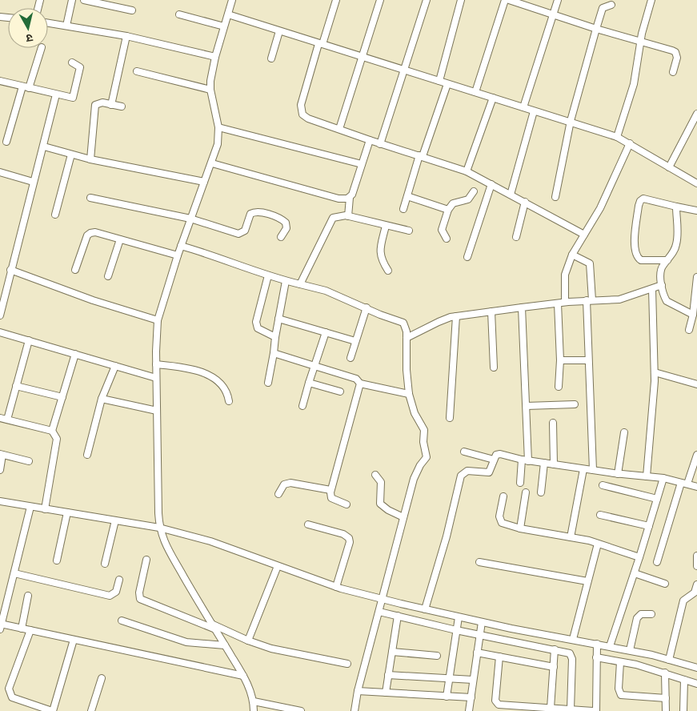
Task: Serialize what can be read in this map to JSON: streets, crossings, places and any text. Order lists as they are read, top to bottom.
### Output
{
  "north": "bottom"
}
